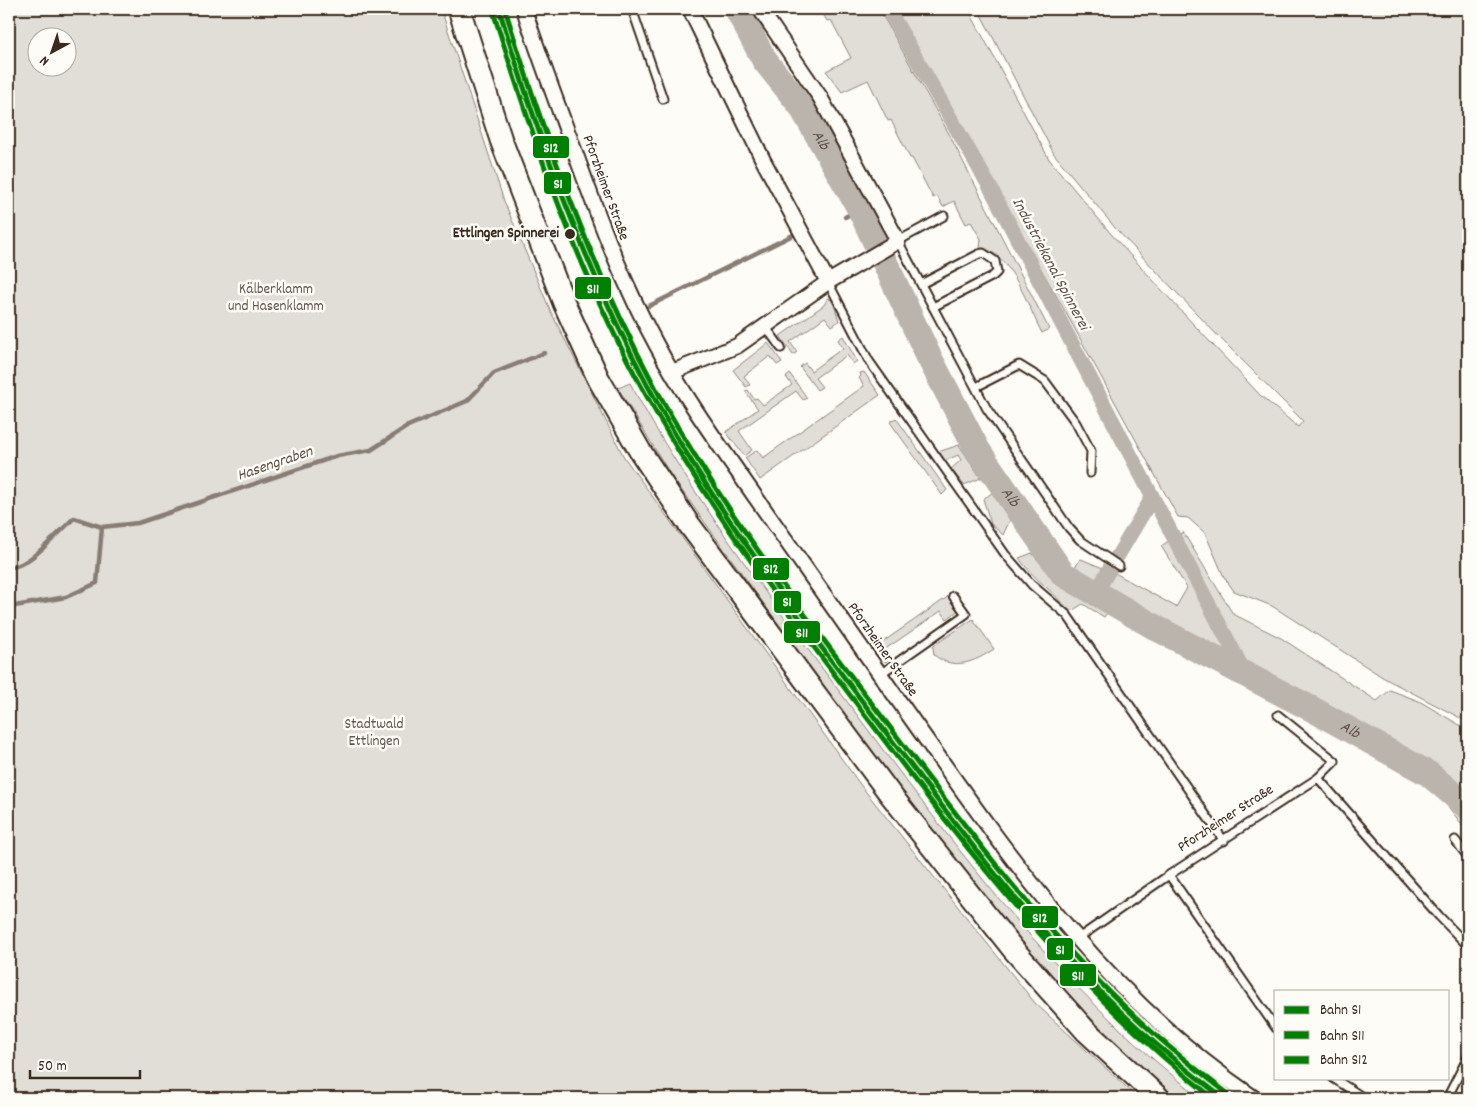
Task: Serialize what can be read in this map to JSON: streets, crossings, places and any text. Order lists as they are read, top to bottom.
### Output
{
  "streets": {
    "street": ["Pforzheimer Straße"]
  },
  "water": ["Alb", "Industriekanal Spinnerei", "Hasengraben"],
  "parks": ["Kälberklamm und Hasenklamm", "Stadtwald Ettlingen"],
  "places": ["Ettlingen Spinnerei"],
  "lines": ["rail line S1", "rail line S12", "rail line S11"],
  "legend": ["Bahn S1", "Bahn S11", "Bahn S12"],
  "scale_bar": "50 m",
  "north": "bottom left"
}
